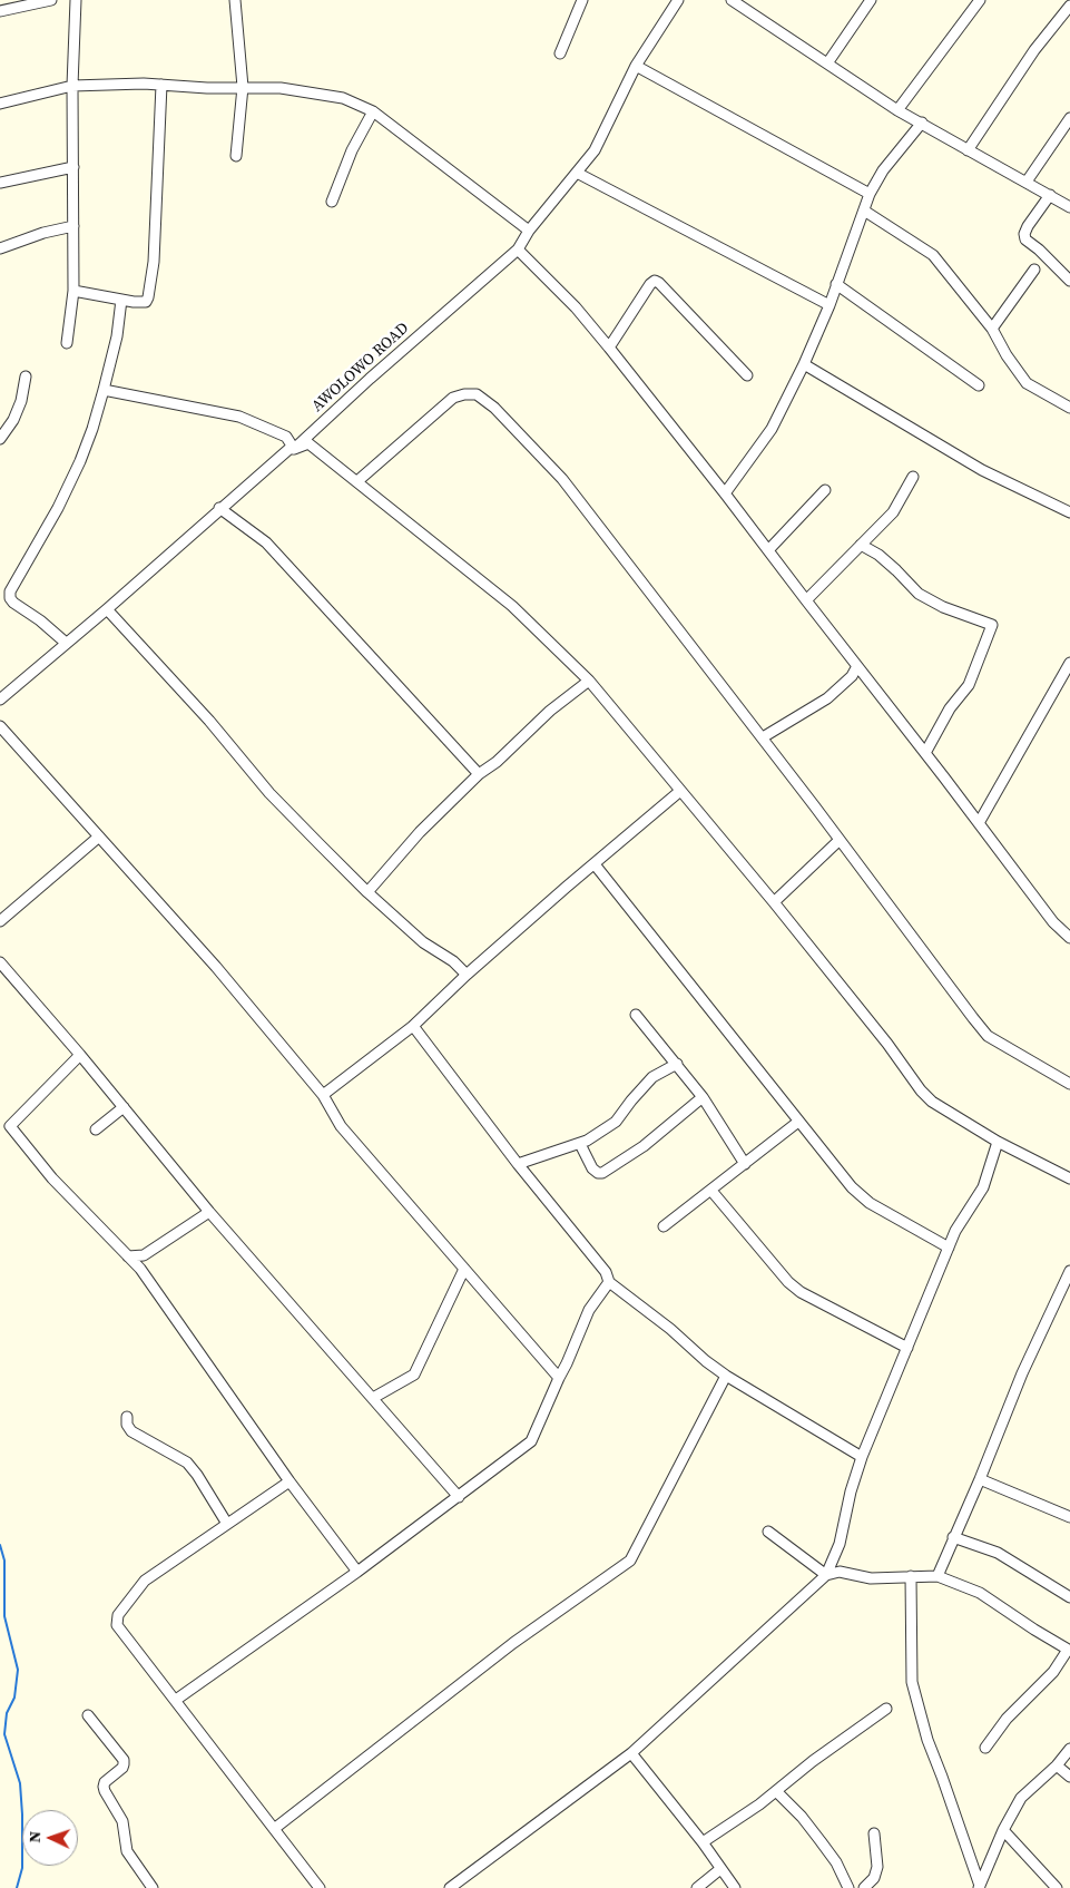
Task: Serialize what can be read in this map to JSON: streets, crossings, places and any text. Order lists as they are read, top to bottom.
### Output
{
  "streets": {
    "street": ["AWOLOWO ROAD"]
  },
  "north": "left"
}
